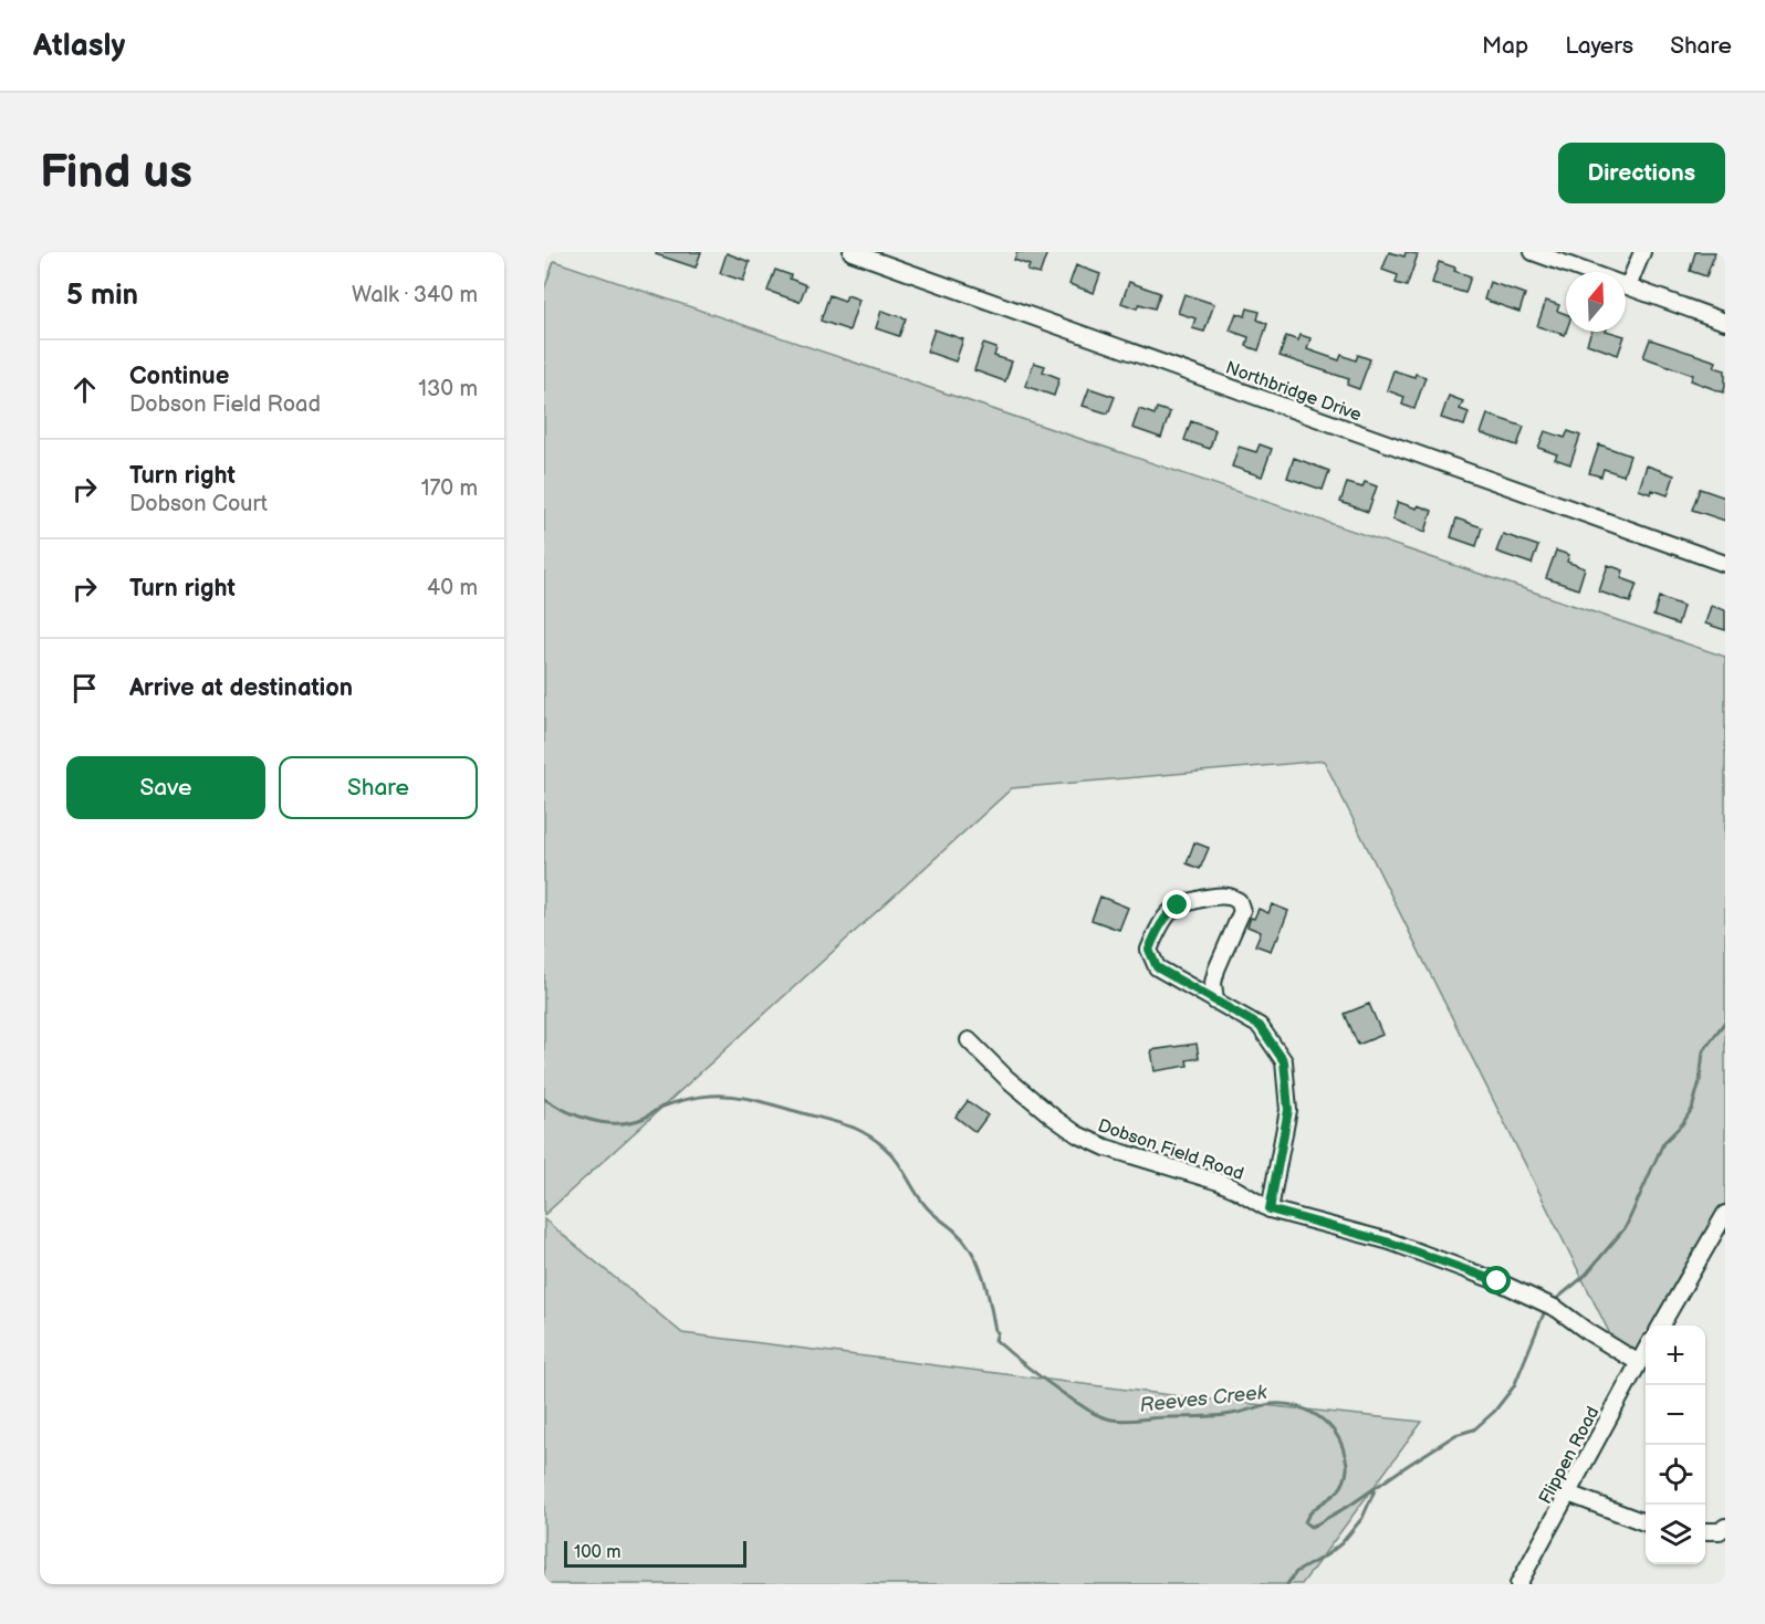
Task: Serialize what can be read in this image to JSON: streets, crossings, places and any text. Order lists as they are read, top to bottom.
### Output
{
  "streets": {
    "street": ["Northbridge Drive", "Dobson Field Road", "Flippen Road"]
  },
  "crossings": [
    ["Dobson Field Road", "Flippen Road"]
  ],
  "water": ["Reeves Creek"],
  "scale_bar": "100 m",
  "north": "top",
  "page": {
    "header": "Atlasly",
    "nav": ["Map", "Layers", "Share"],
    "buttons": [
      "Directions",
      ["Save", "Share"]
    ],
    "title": "Find us",
    "heading": ["5 min", "Walk · 340 m"],
    "list": [
      ["Continue", "Dobson Field Road", "130 m"],
      ["Turn right", "Dobson Court", "170 m"],
      ["Turn right", "40 m"],
      "Arrive at destination"
    ],
    "map_buttons": ["+", "−"],
    "scale": "100 m"
  }
}
